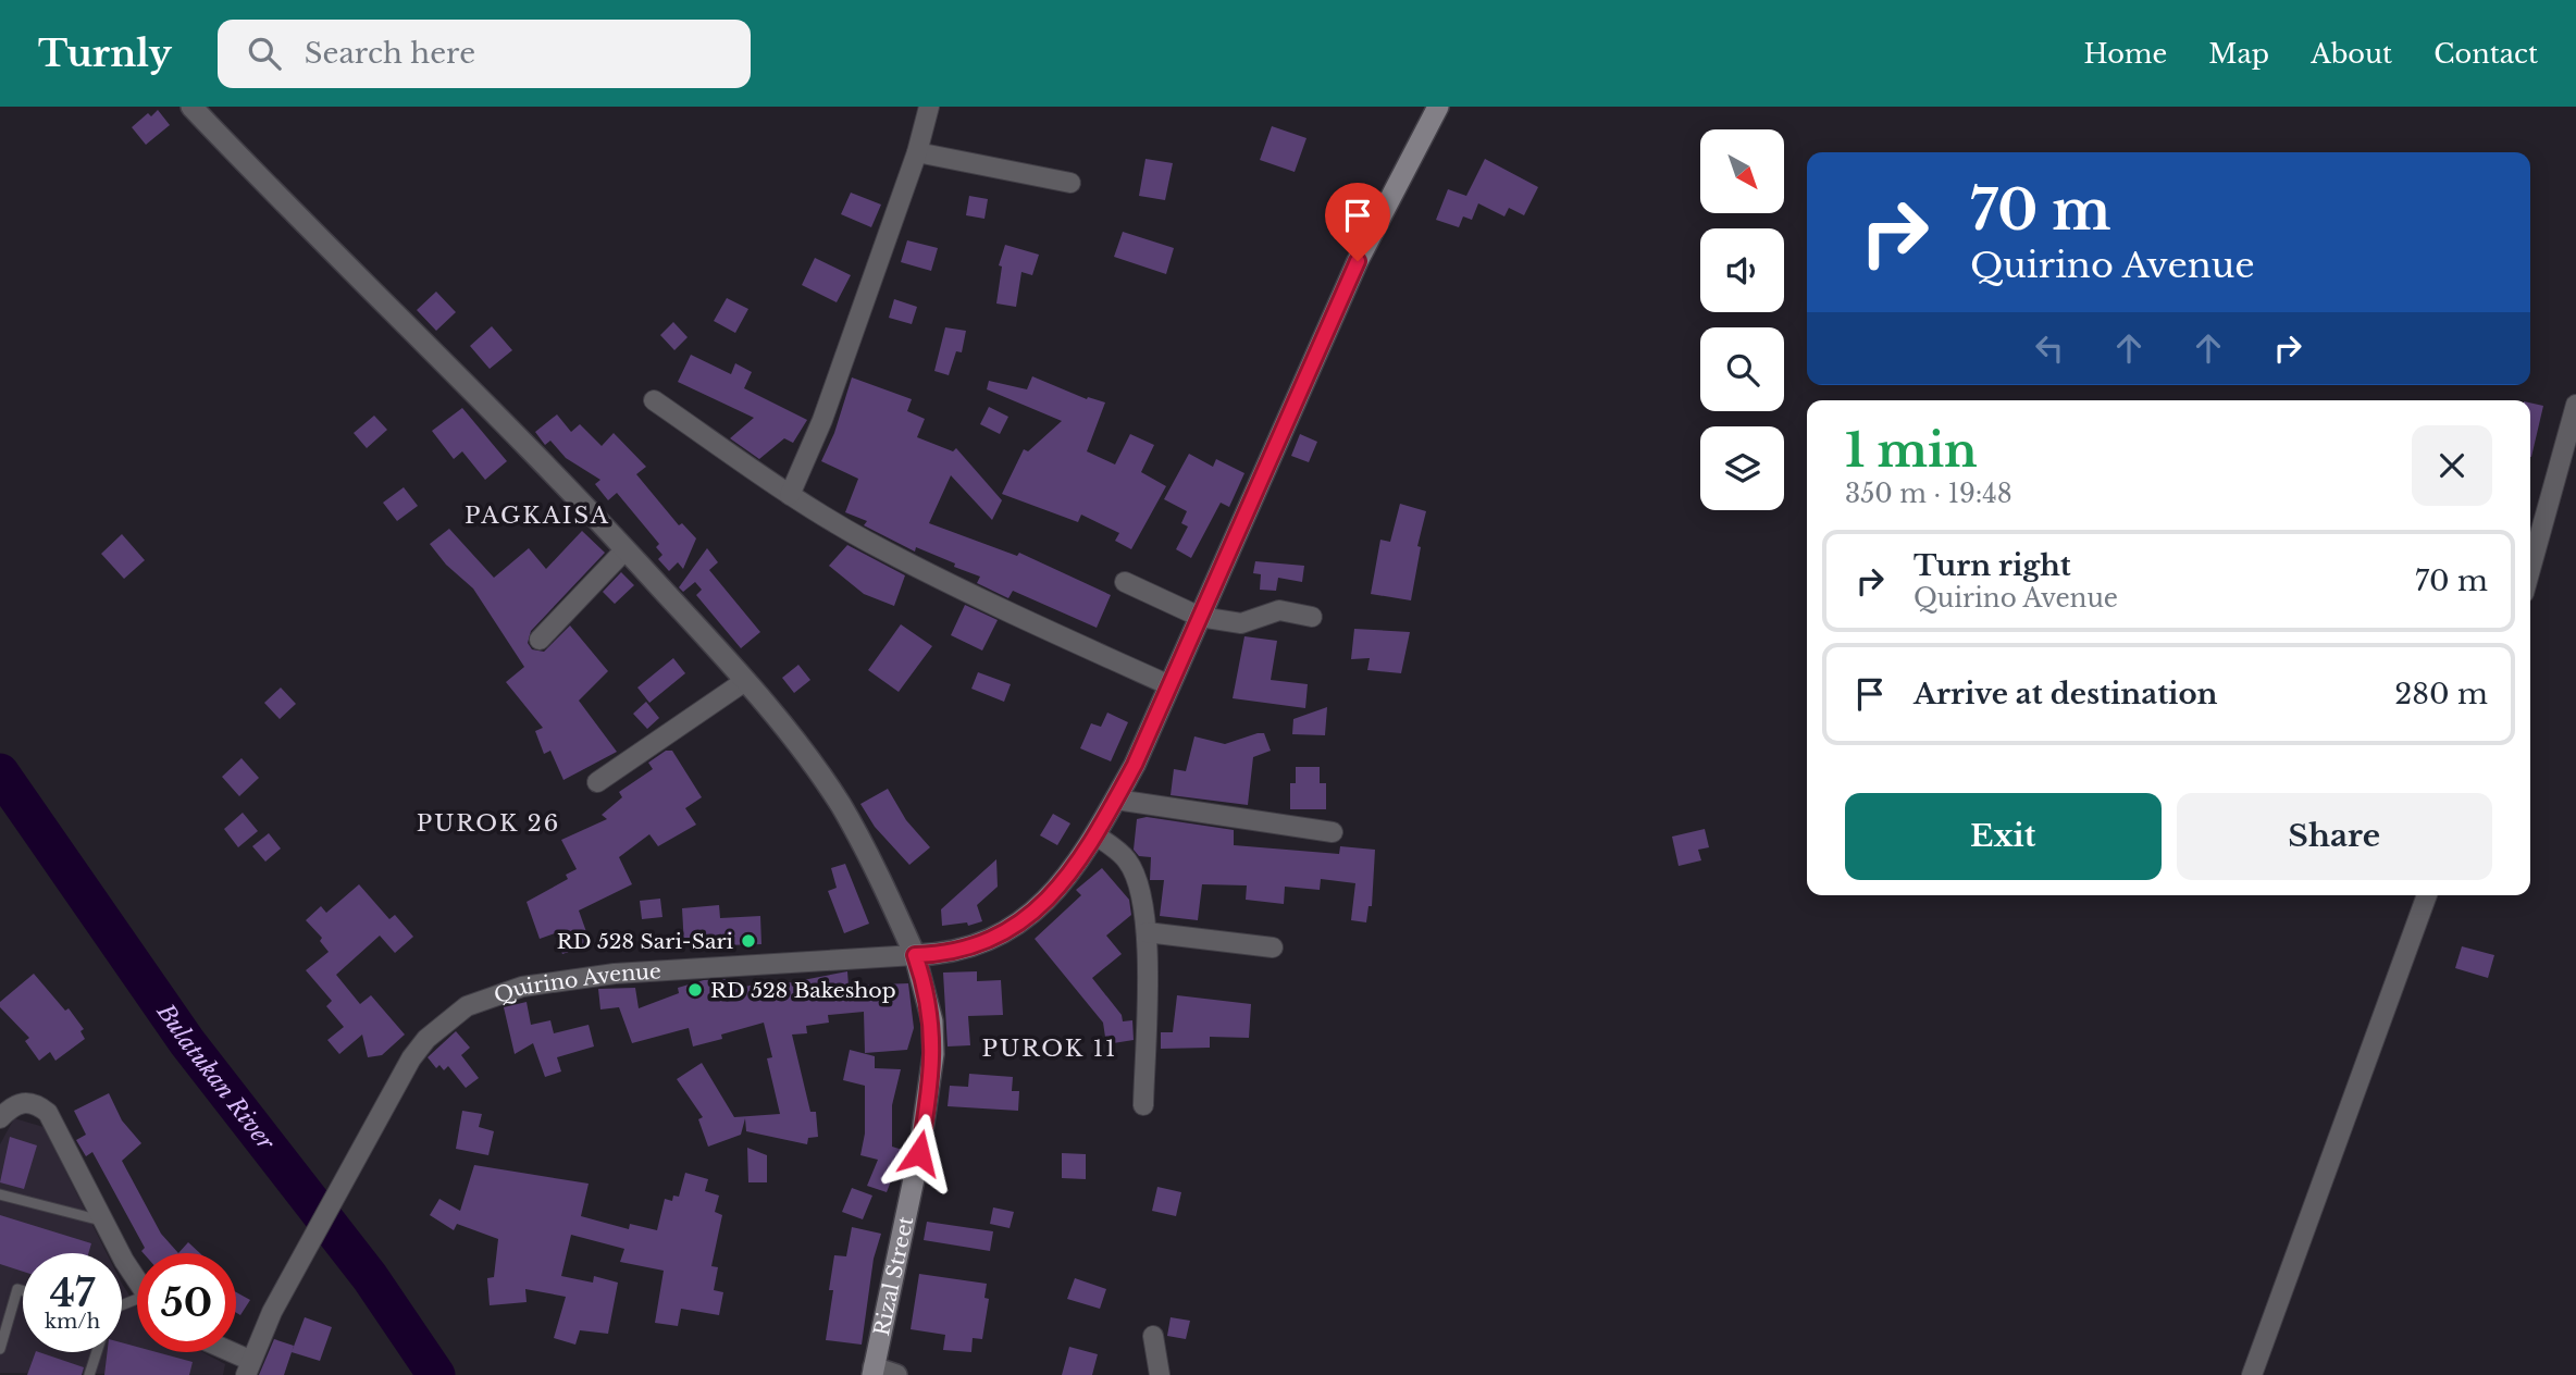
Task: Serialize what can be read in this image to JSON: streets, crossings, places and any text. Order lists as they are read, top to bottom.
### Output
{
  "streets": {
    "main road": ["Quirino Avenue", "Rizal Street"]
  },
  "crossings": [
    ["Quirino Avenue", "Rizal Street"]
  ],
  "districts": ["PAGKAISA", "PUROK 26", "PUROK 11"],
  "water": ["Bulatukan River"],
  "places": ["RD 528 Sari-Sari", "RD 528 Bakeshop"],
  "north": "bottom right",
  "page": {
    "header": "Turnly",
    "search": "Search here",
    "nav": [
      "Home",
      "Map",
      "About",
      "Contact"
    ],
    "turn": ["70 m", "Quirino Avenue"],
    "heading": ["1 min", "350 m · 19:48"],
    "list": [
      {
        "name": "Turn right",
        "note": "Quirino Avenue",
        "value": "70 m"
      },
      {
        "name": "Arrive at destination",
        "value": "280 m"
      }
    ],
    "buttons": ["Exit", "Share"],
    "speed": "47 km/h",
    "limit": "50"
  }
}
